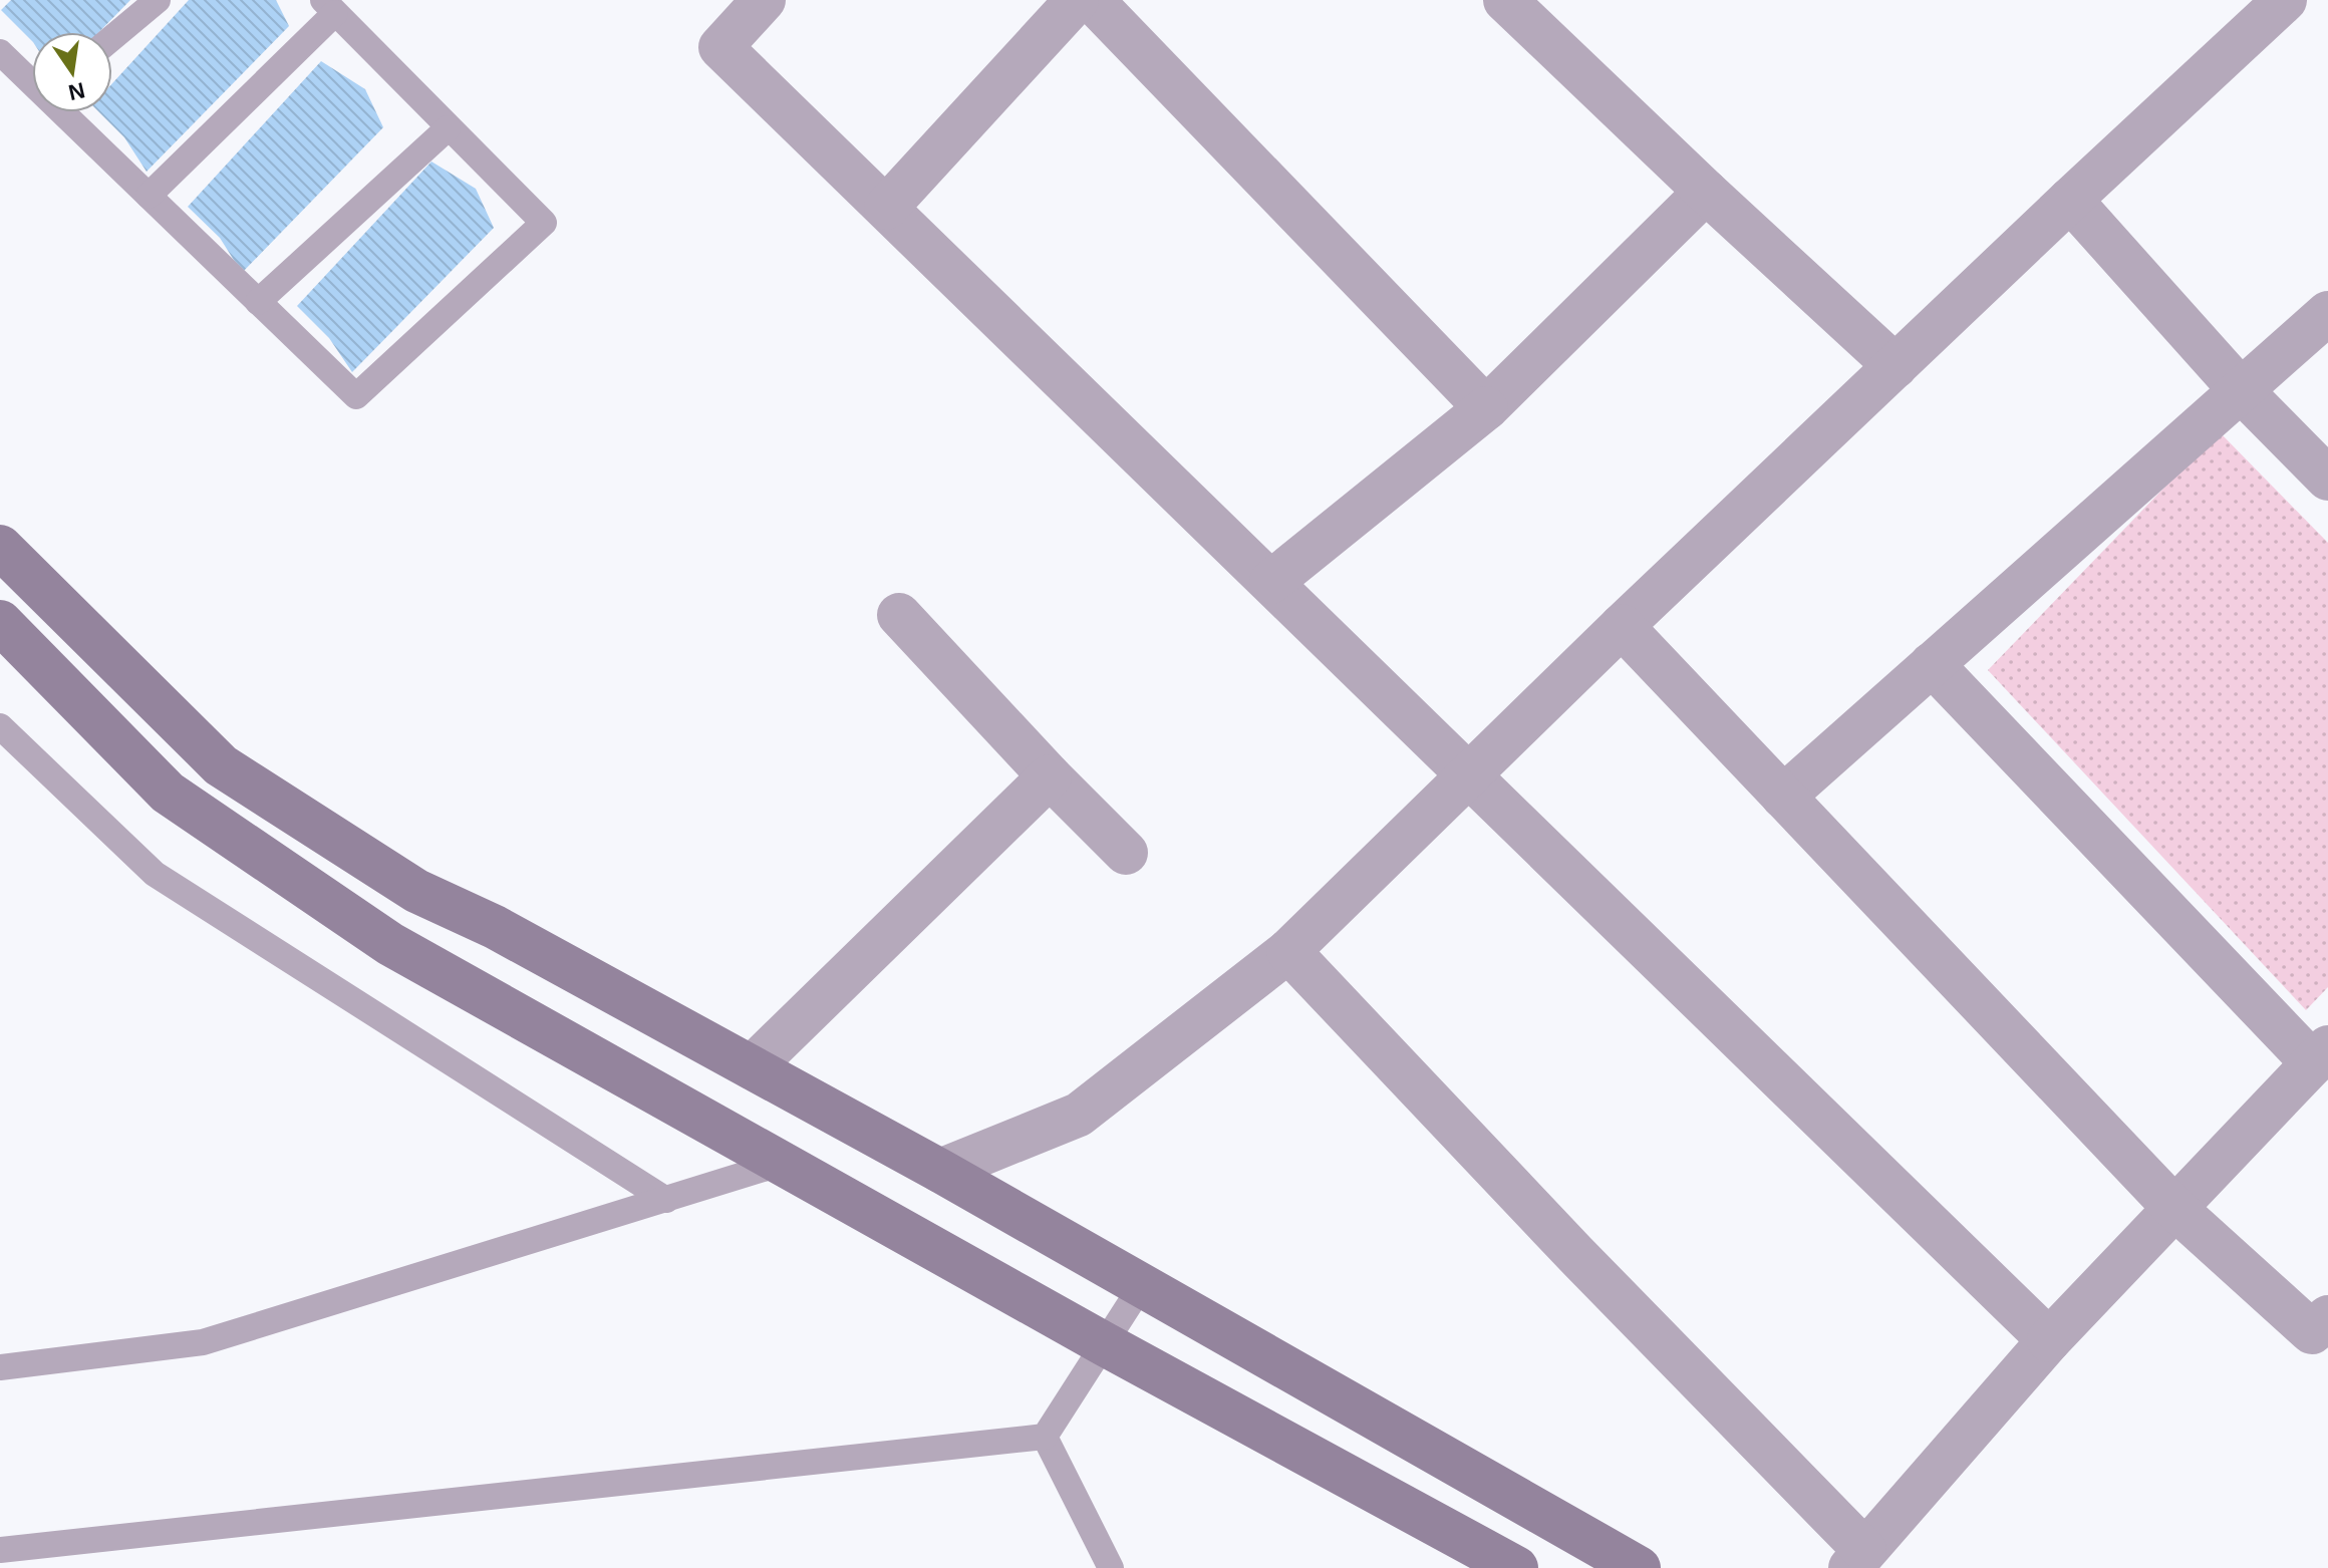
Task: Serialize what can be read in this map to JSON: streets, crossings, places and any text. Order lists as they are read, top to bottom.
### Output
{
  "north": "bottom"
}
